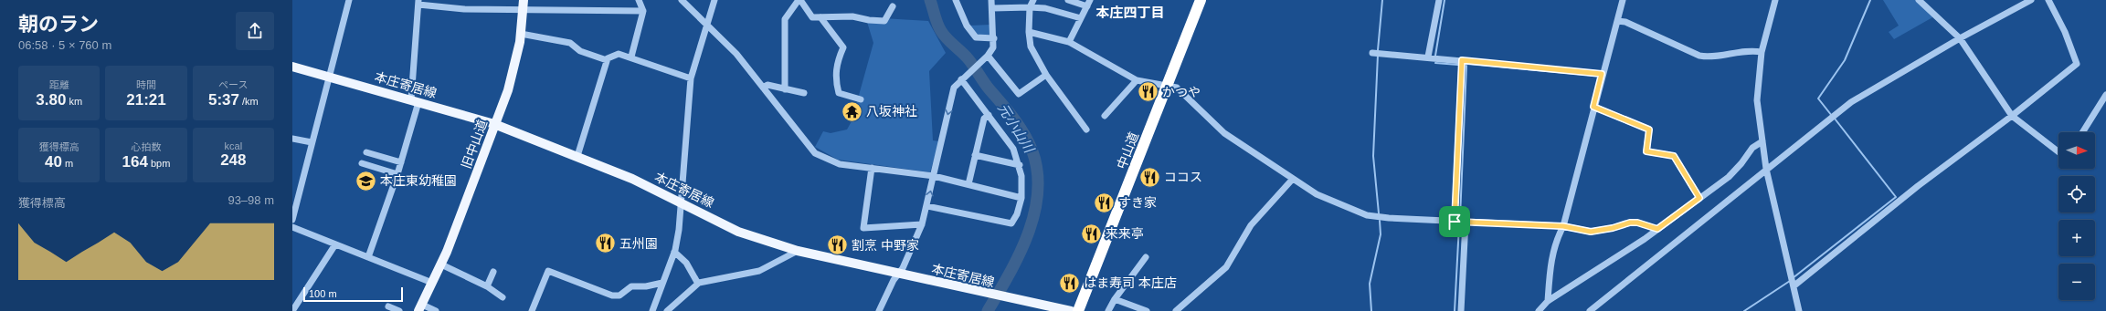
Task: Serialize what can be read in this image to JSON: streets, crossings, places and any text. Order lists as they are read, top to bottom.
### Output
{
  "streets": {
    "highway": ["中山道"],
    "main road": ["本庄寄居線", "旧中山道"]
  },
  "crossings": [
    ["本庄寄居線", "旧中山道"]
  ],
  "districts": ["本庄四丁目"],
  "water": ["元小山川"],
  "places": {
    "restaurant": [
      "かつや",
      "ココス",
      "すき家",
      "来来亭",
      "五州園",
      "割烹 中野家",
      "はま寿司 本庄店"
    ],
    "temple": ["八坂神社"],
    "school or university": ["本庄東幼稚園"]
  },
  "scale_bar": "100 m",
  "north": "right",
  "page": {
    "heading": ["朝のラン", "06:58 · 5 × 760 m"],
    "stats": [
      ["距離", "3.80 km"],
      ["時間", "21:21"],
      ["ペース", "5:37 /km"],
      ["獲得標高", "40 m"],
      ["心拍数", "164 bpm"],
      ["kcal", "248"]
    ],
    "map_buttons": ["+", "−"],
    "chart": ["獲得標高", "93–98 m"],
    "scale": "100 m"
  }
}
